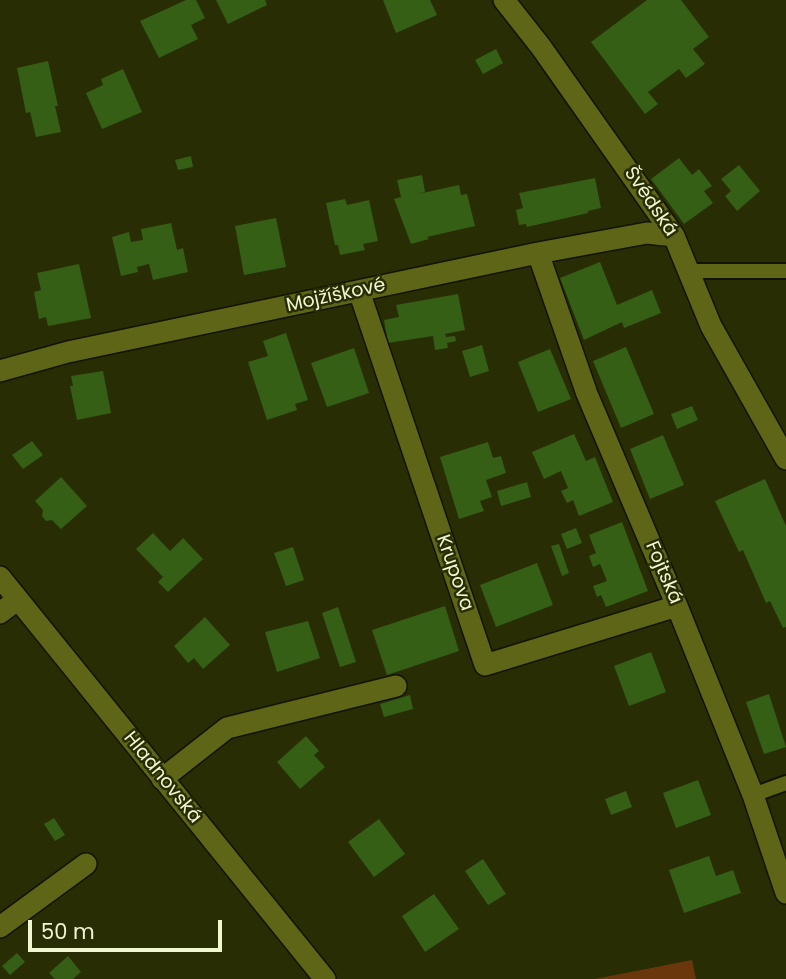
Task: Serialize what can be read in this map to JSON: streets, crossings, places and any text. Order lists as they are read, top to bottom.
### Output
{
  "streets": {
    "street": [
      "Švédská",
      "Mojžíškové",
      "Krupova",
      "Fojtská",
      "Hladnovská"
    ]
  },
  "crossings": [
    ["Švédská", "Mojžíškové"],
    ["Mojžíškové", "Krupova"],
    ["Mojžíškové", "Fojtská"],
    ["Krupova", "Fojtská"]
  ],
  "scale_bar": "50 m"
}
